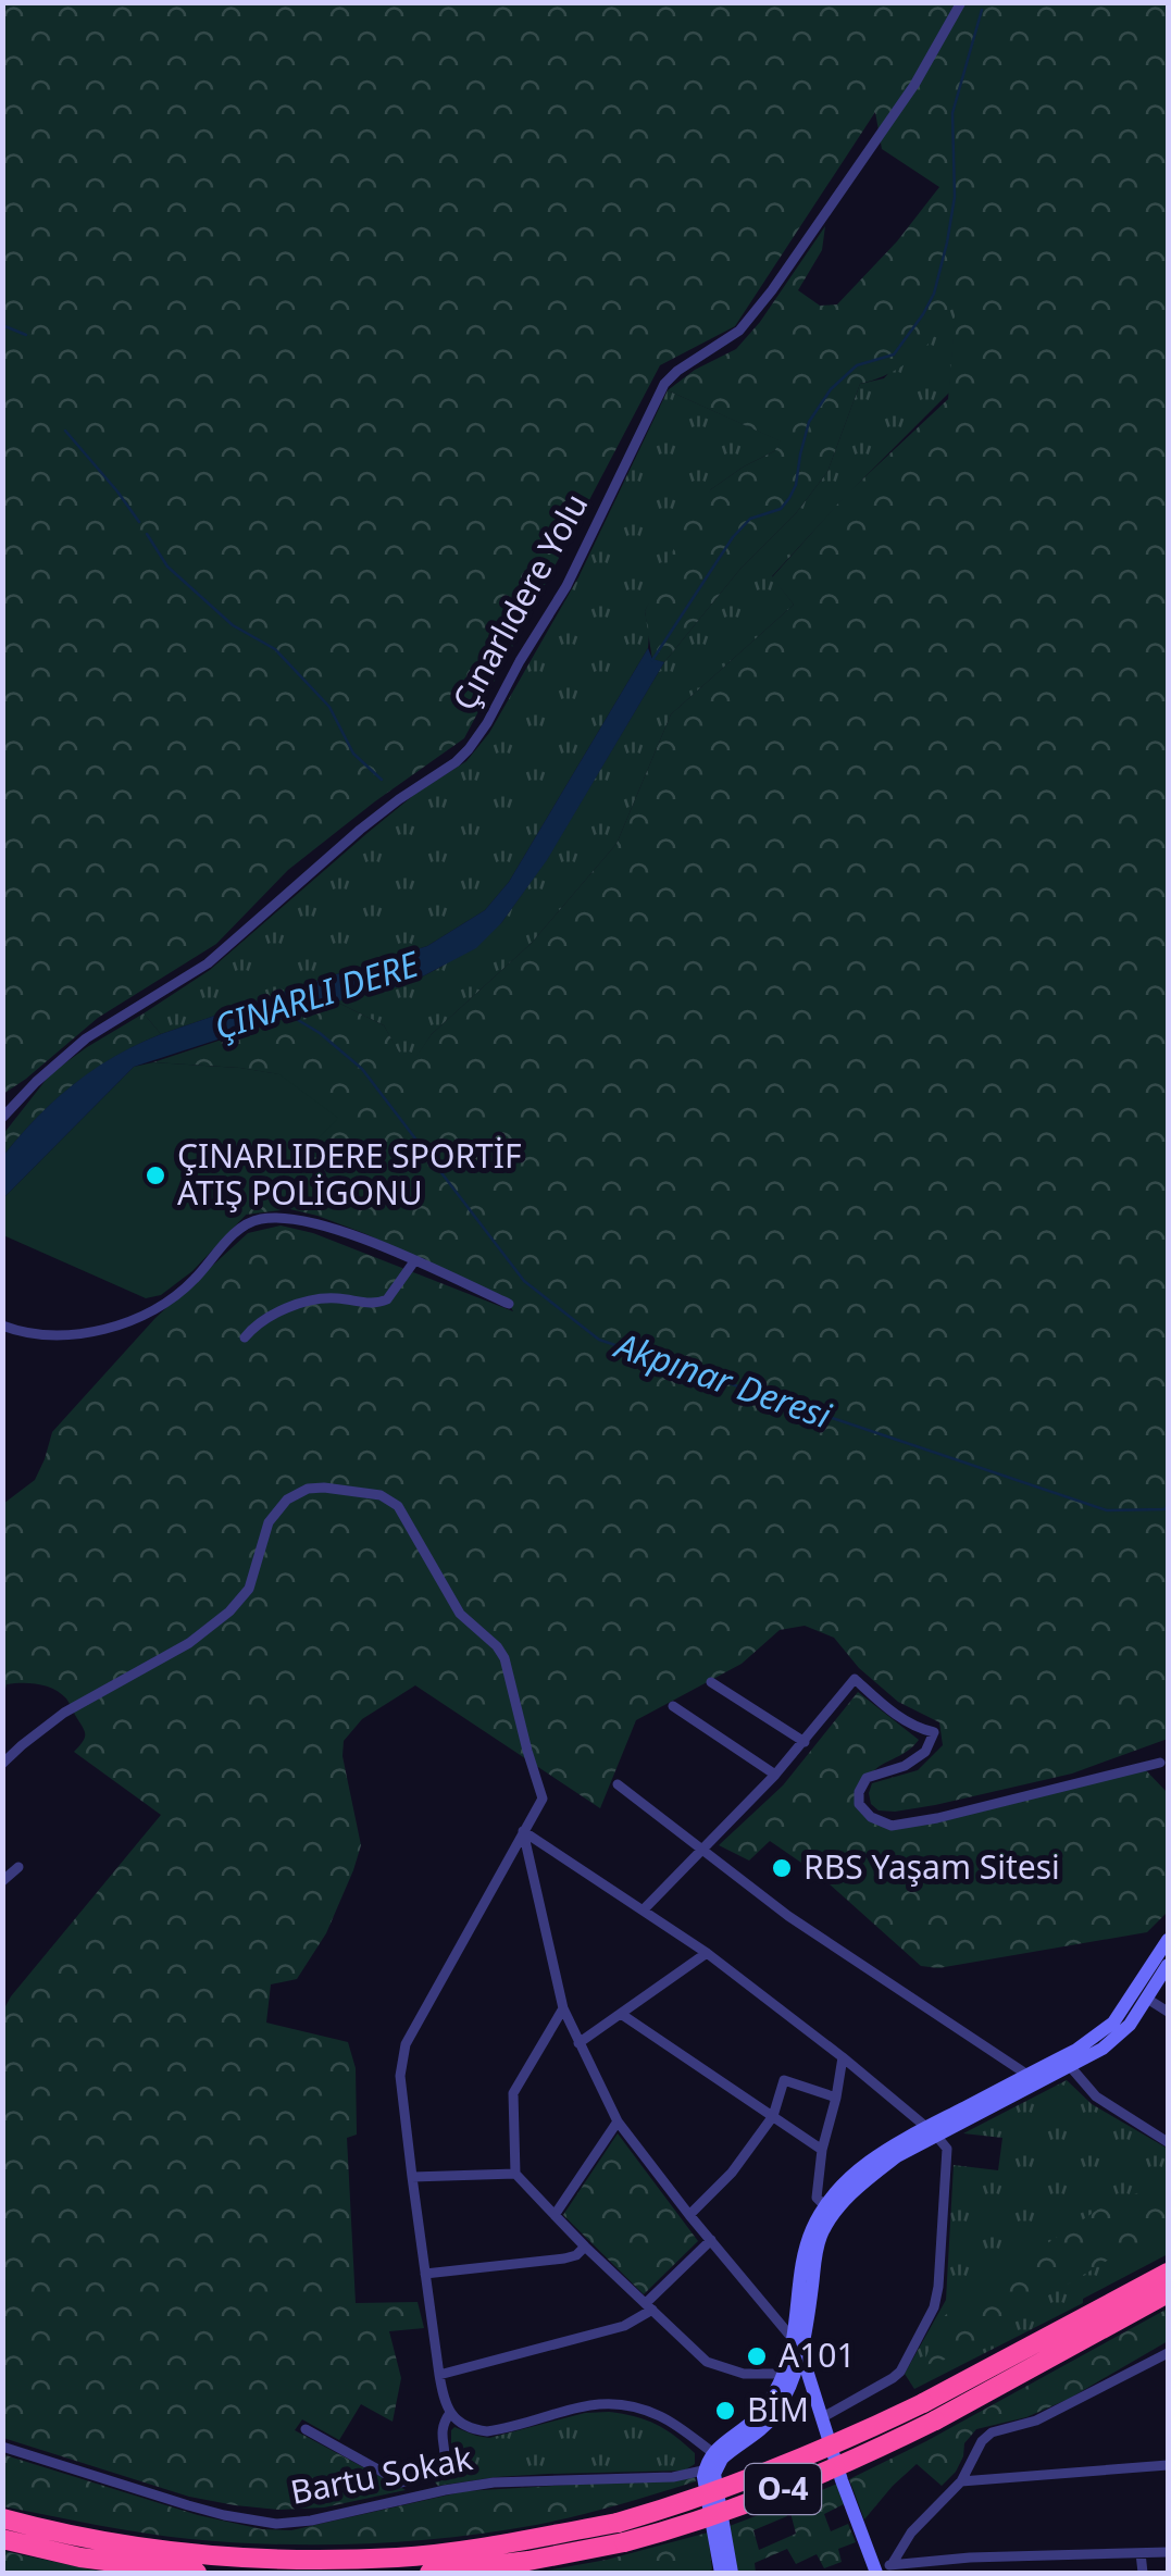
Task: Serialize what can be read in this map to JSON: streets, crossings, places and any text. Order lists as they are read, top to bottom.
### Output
{
  "streets": {
    "highway": ["O-4"],
    "street": ["Çınarlıdere Yolu", "Bartu Sokak"]
  },
  "water": ["ÇINARLI DERE", "Akpınar Deresi"],
  "places": [
    "ÇINARLIDERE SPORTİF ATIŞ POLİGONU",
    "RBS Yaşam Sitesi",
    "A101",
    "BİM"
  ]
}
